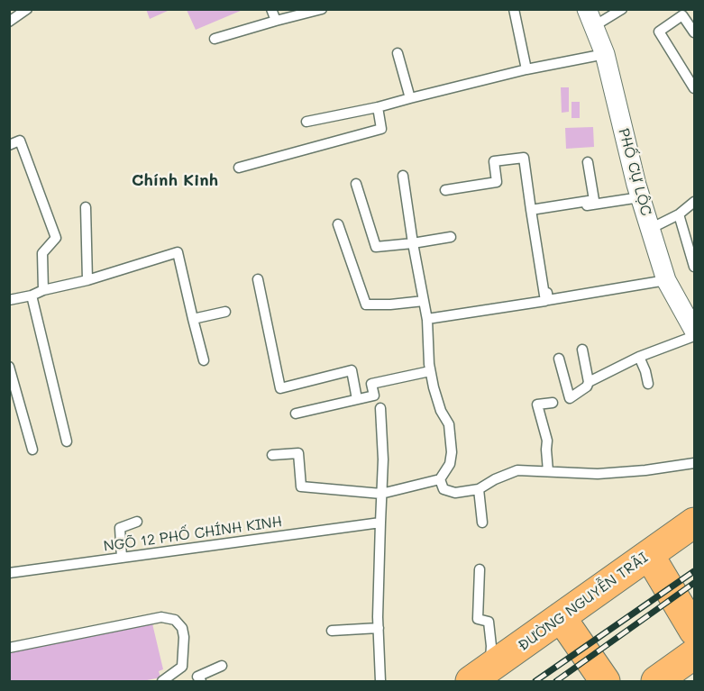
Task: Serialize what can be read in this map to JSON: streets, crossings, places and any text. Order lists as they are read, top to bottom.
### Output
{
  "streets": {
    "main road": ["ĐƯỜNG NGUYỄN TRÃI"],
    "street": ["PHỐ CỰ LỘC"],
    "lane": ["NGÕ 12 PHỐ CHÍNH KINH"]
  },
  "districts": ["Chính Kinh"]
}
